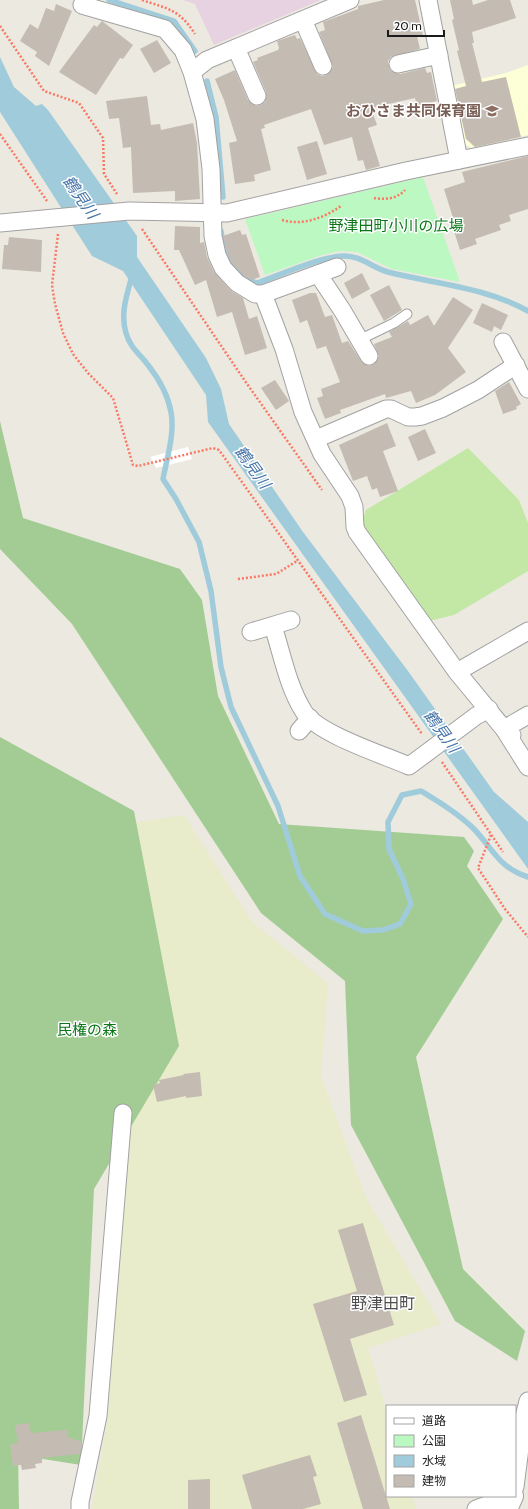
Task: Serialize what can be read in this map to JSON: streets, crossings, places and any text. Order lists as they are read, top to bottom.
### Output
{
  "districts": ["野津田町"],
  "water": ["鶴見川"],
  "parks": ["野津田町小川の広場", "民権の森"],
  "places": {
    "school or university": ["おひさま共同保育園"]
  },
  "legend": [
    "道路",
    "公園",
    "水域",
    "建物"
  ],
  "scale_bar": "20 m"
}
